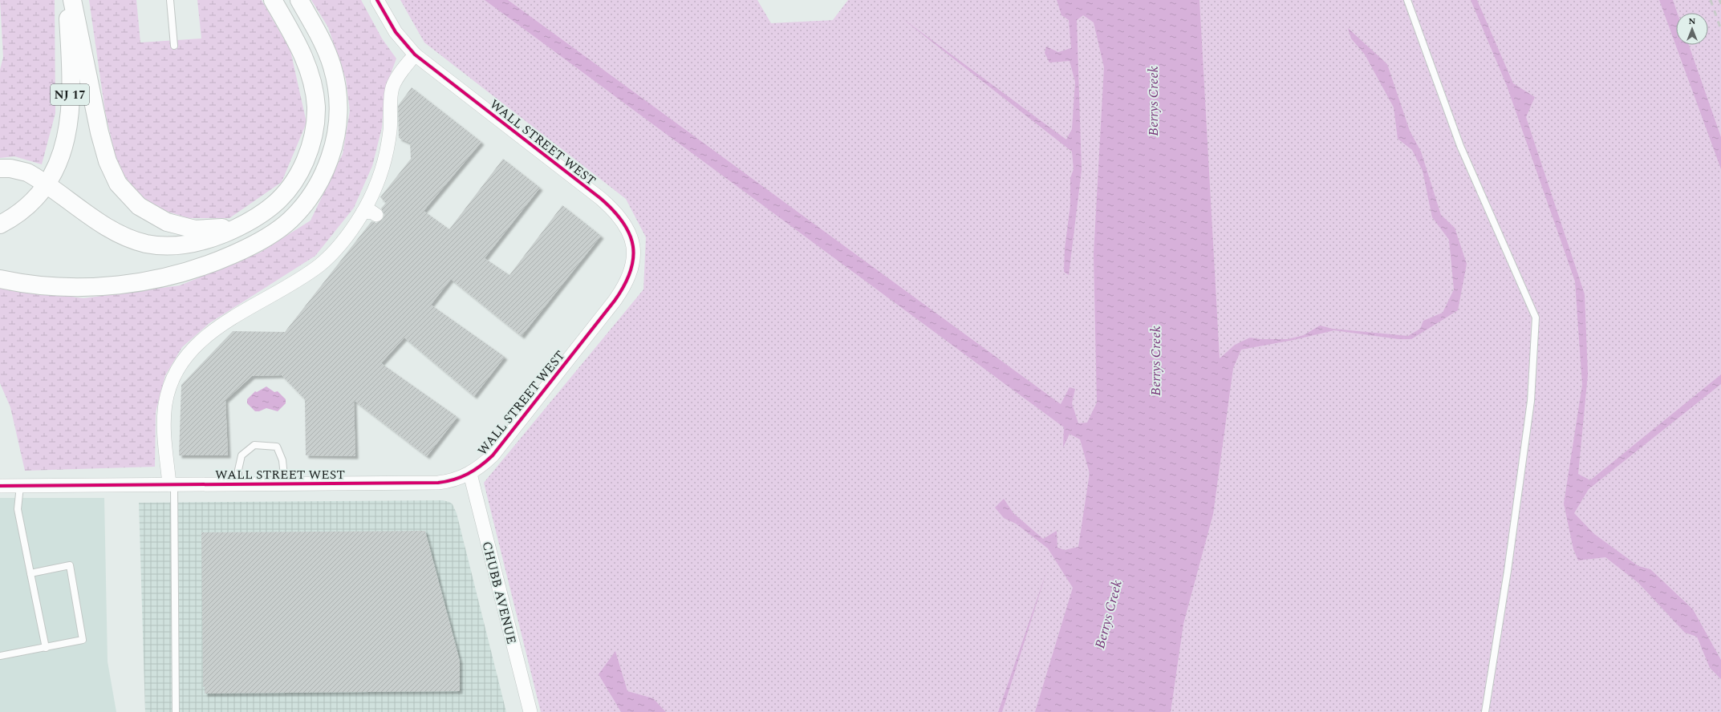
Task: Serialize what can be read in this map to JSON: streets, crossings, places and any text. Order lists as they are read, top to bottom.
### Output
{
  "streets": {
    "main road": ["NJ 17"],
    "street": ["WALL STREET WEST", "CHUBB AVENUE"]
  },
  "crossings": [
    ["WALL STREET WEST", "CHUBB AVENUE"]
  ],
  "water": ["Berrys Creek"],
  "north": "top"
}
